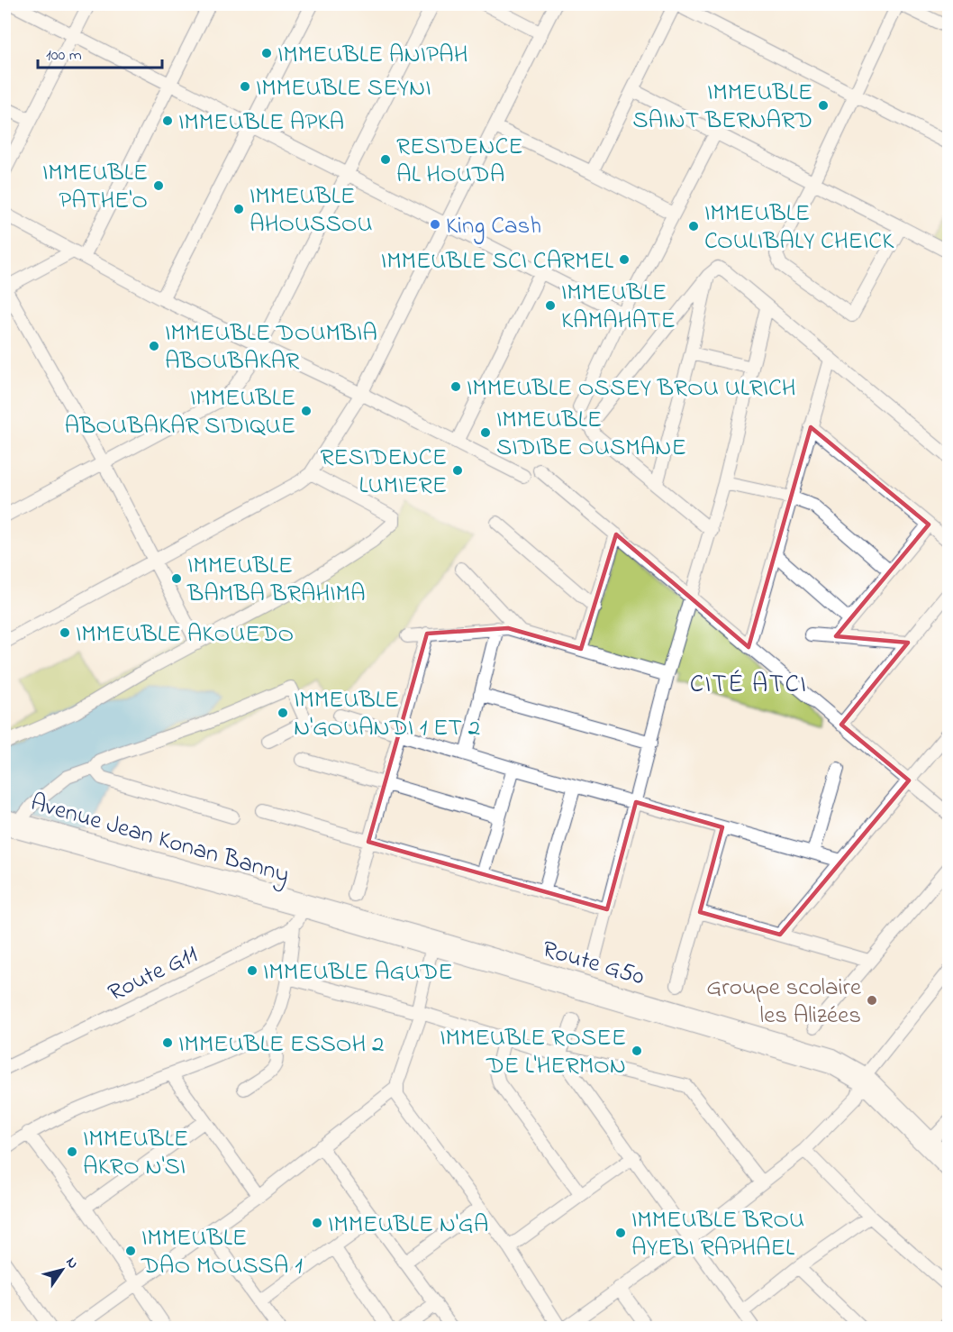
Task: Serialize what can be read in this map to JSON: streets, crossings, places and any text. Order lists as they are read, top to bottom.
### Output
{
  "streets": {
    "street": ["Avenue Jean Konan Banny", "Route G50", "Route G11"]
  },
  "crossings": [
    ["Avenue Jean Konan Banny", "Route G50"]
  ],
  "districts": ["CITÉ ATCI"],
  "places": [
    "IMMEUBLE ANIPAH",
    "IMMEUBLE SEYNI",
    "IMMEUBLE SAINT BERNARD",
    "IMMEUBLE APKA",
    "RESIDENCE AL HOUDA",
    "IMMEUBLE PATHE'O",
    "IMMEUBLE AHOUSSOU",
    "King Cash",
    "IMMEUBLE COULIBALY CHEICK",
    "IMMEUBLE SCI CARMEL",
    "IMMEUBLE KAMAHATE",
    "IMMEUBLE DOUMBIA ABOUBAKAR",
    "IMMEUBLE OSSEY BROU ULRICH",
    "IMMEUBLE ABOUBAKAR SIDIQUE",
    "IMMEUBLE SIDIBE OUSMANE",
    "RESIDENCE LUMIERE",
    "IMMEUBLE BAMBA BRAHIMA",
    "IMMEUBLE AKOUEDO",
    "IMMEUBLE N'GOUANDI 1 ET 2",
    "IMMEUBLE AGUDE",
    "Groupe scolaire les Alizées",
    "IMMEUBLE ESSOH 2",
    "IMMEUBLE ROSEE DE L'HERMON",
    "IMMEUBLE AKRO N'SI",
    "IMMEUBLE N'GA",
    "IMMEUBLE BROU AYEBI RAPHAEL",
    "IMMEUBLE DAO MOUSSA 1"
  ],
  "scale_bar": "100 m",
  "north": "top right"
}
